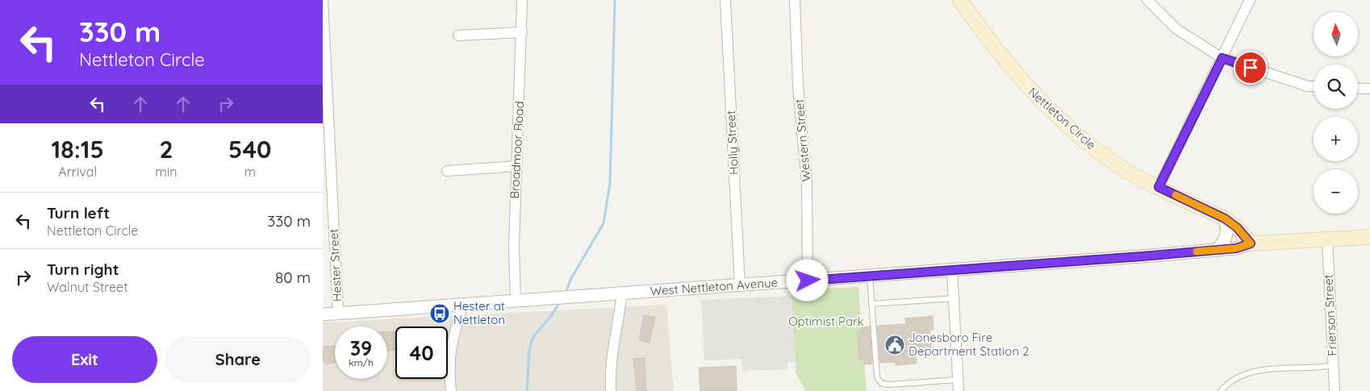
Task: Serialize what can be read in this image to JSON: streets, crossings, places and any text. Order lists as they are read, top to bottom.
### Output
{
  "streets": {
    "main road": ["Nettleton Circle", "West Nettleton Avenue"],
    "street": [
      "Western Street",
      "Holly Street",
      "Broadmoor Road",
      "Hester Street",
      "Frierson Street"
    ]
  },
  "crossings": [
    ["Nettleton Circle", "West Nettleton Avenue"],
    ["Western Street", "West Nettleton Avenue"],
    ["Holly Street", "West Nettleton Avenue"],
    ["Broadmoor Road", "West Nettleton Avenue"],
    ["Hester Street", "West Nettleton Avenue"],
    ["West Nettleton Avenue", "Frierson Street"]
  ],
  "parks": ["Optimist Park"],
  "places": {
    "bus stop": ["Hester at Nettleton"],
    "public building": ["Jonesboro Fire Department Station 2"]
  },
  "north": "top",
  "page": {
    "turn": ["330 m", "Nettleton Circle"],
    "map_buttons": ["+", "−"],
    "eta": [
      "18:15",
      "Arrival",
      "2",
      "min",
      "540",
      "m"
    ],
    "list": [
      {
        "name": "Turn left",
        "note": "Nettleton Circle",
        "value": "330 m"
      },
      {
        "name": "Turn right",
        "note": "Walnut Street",
        "value": "80 m"
      }
    ],
    "speed": "39 km/h",
    "limit": "40",
    "buttons": ["Exit", "Share"]
  }
}
